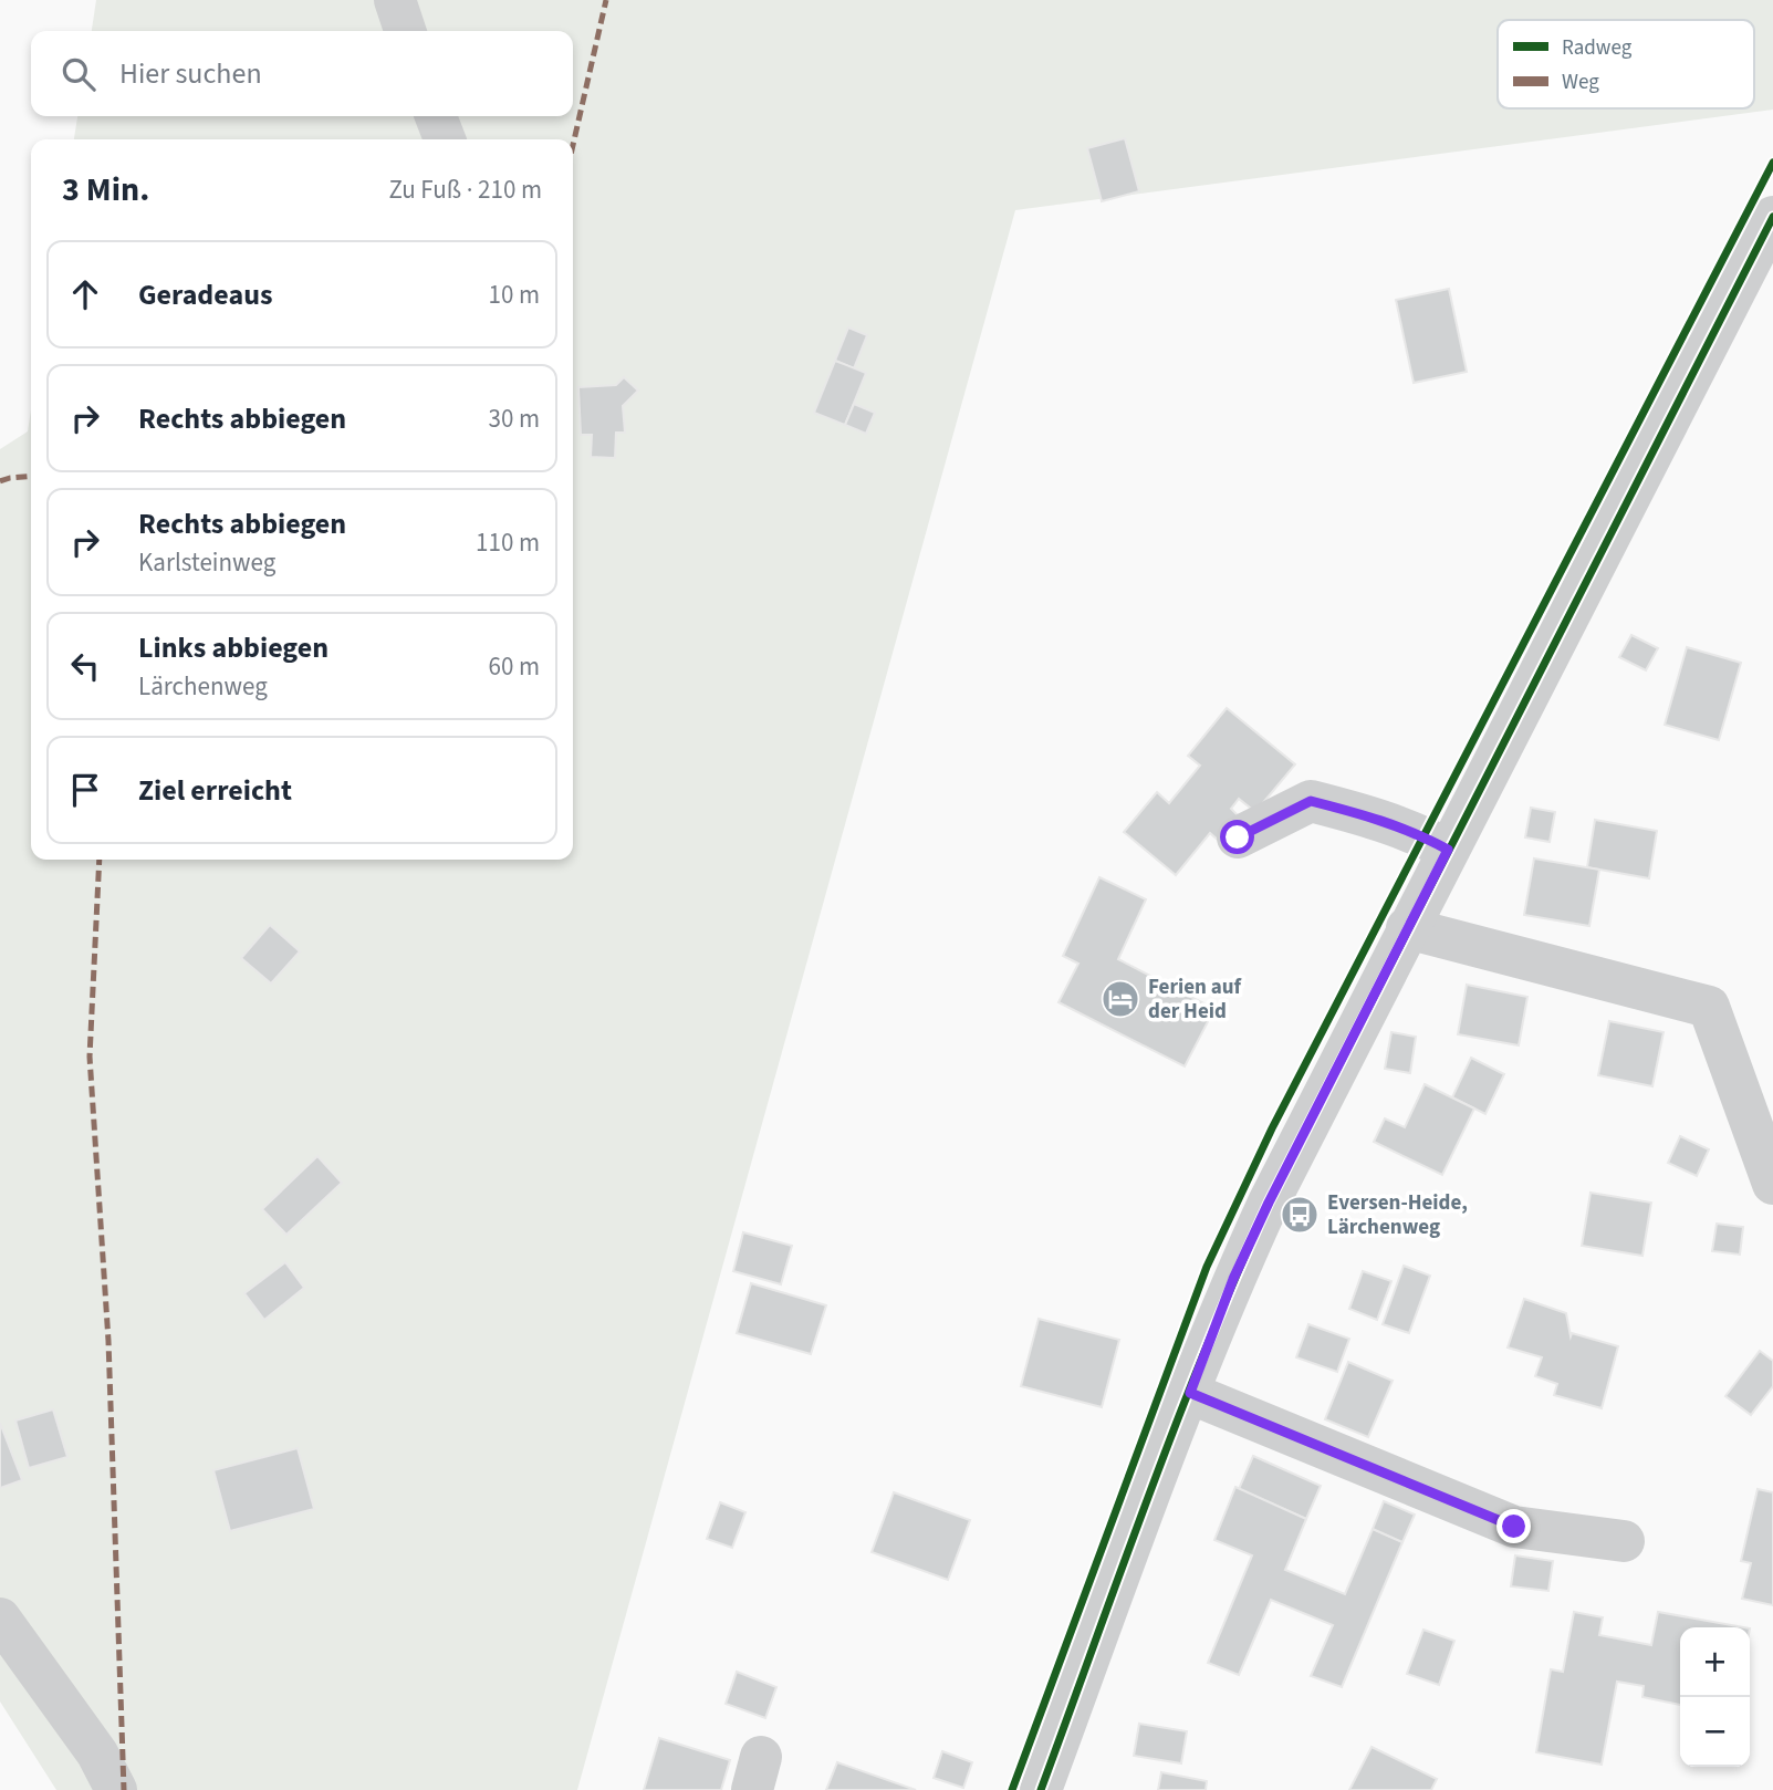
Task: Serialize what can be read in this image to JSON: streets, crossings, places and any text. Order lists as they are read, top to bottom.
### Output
{
  "places": {
    "hotel": ["Ferien auf der Heid"],
    "bus stop": ["Eversen-Heide, Lärchenweg"]
  },
  "legend": ["Radweg", "Weg"],
  "page": {
    "search": "Hier suchen",
    "heading": ["3 Min.", "Zu Fuß · 210 m"],
    "list": [
      ["Geradeaus", "10 m"],
      ["Rechts abbiegen", "30 m"],
      ["Rechts abbiegen", "Karlsteinweg", "110 m"],
      ["Links abbiegen", "Lärchenweg", "60 m"],
      "Ziel erreicht"
    ],
    "map_buttons": ["+", "−"]
  }
}
